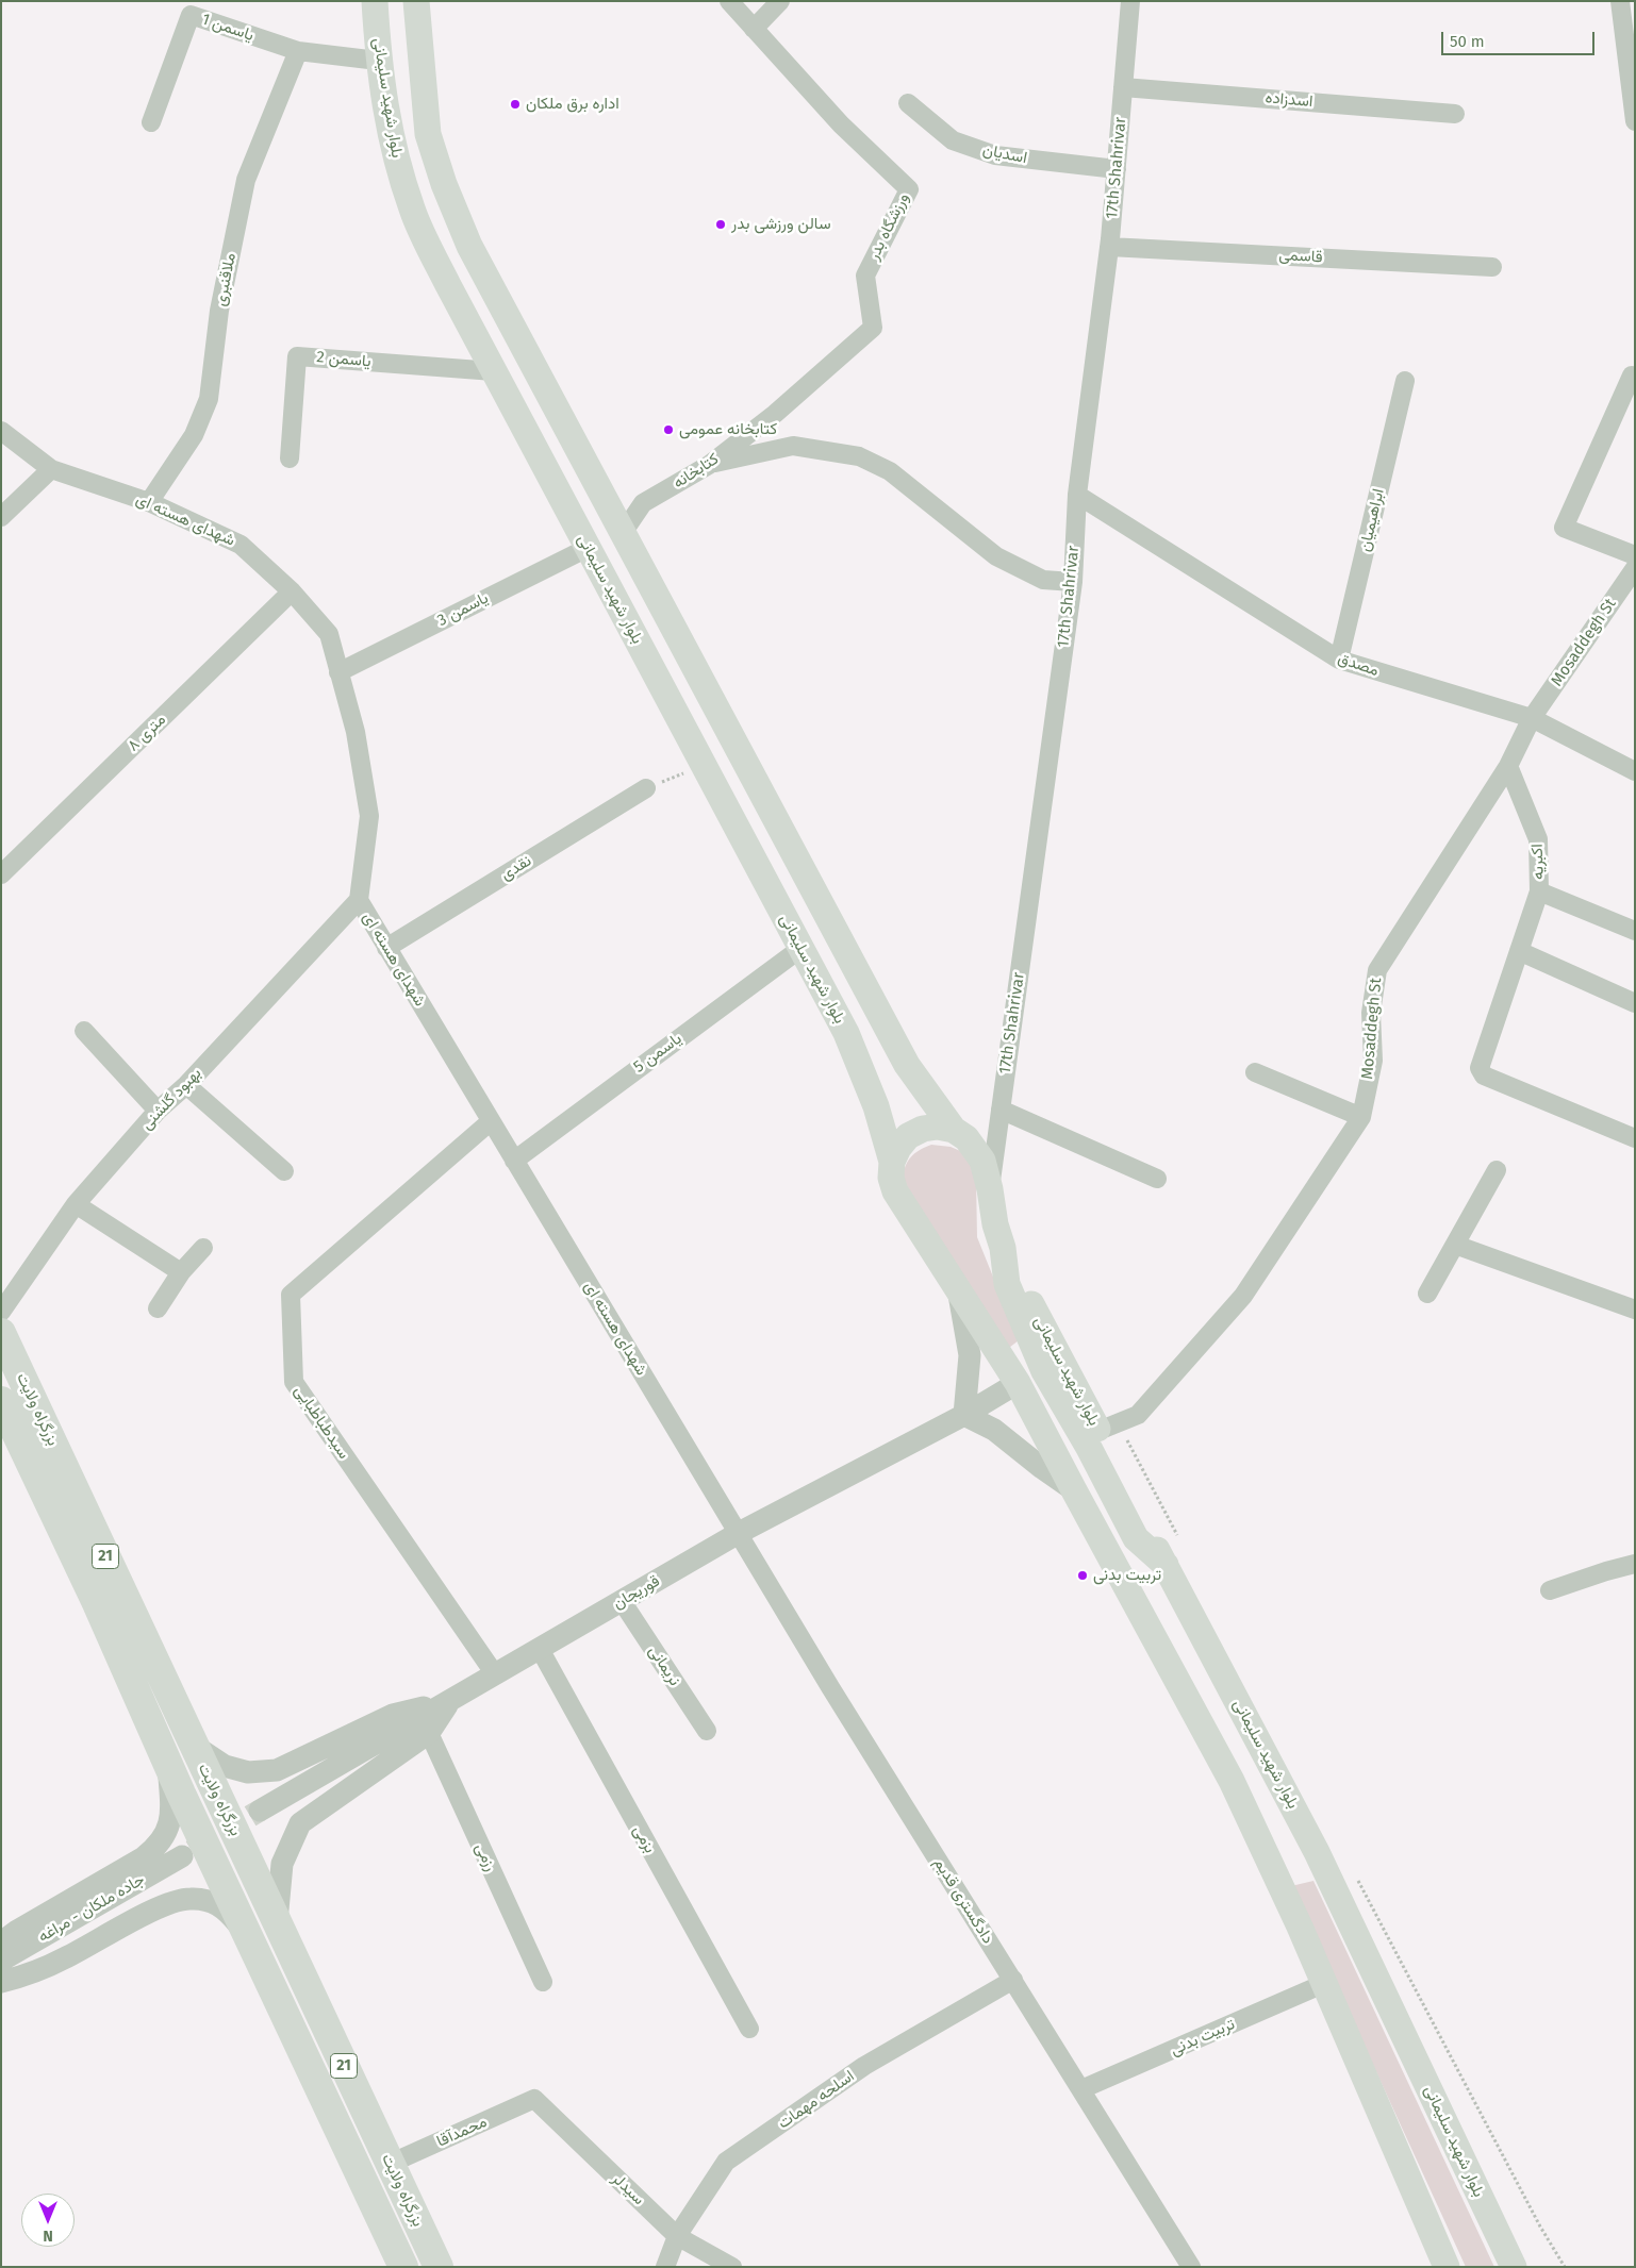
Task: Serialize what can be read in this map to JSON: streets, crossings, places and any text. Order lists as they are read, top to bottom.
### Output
{
  "streets": {
    "highway": ["بزرگراه ولایت", "21"],
    "main road": ["بلوار شهید سلیمانی"],
    "street": [
      "یاسمن 1",
      "اسدزاده",
      "اسدیان",
      "17th Shahrivar",
      "ورزشگاه بدر",
      "قاسمی",
      "ملاقنبری",
      "یاسمن 2",
      "کتابخانه",
      "شهدای هسته ای",
      "ابراهیمیان",
      "یاسمن 3",
      "Mosaddegh St",
      "مصدق",
      "۸ متری",
      "اکبریه",
      "نقدی",
      "یاسمن 5",
      "بهبود گلشنی",
      "سیدطباطبایی",
      "قوریجان",
      "نریمانی",
      "بزمی",
      "رزمی",
      "دادگستری قدیم",
      "جاده ملکان - مراغه",
      "تربیت بدنی",
      "اسلحه مهمات",
      "محمدآقا",
      "سیدلر"
    ]
  },
  "crossings": [
    ["یاسمن 1", "بلوار شهید سلیمانی"],
    ["یاسمن 1", "ملاقنبری"],
    ["بلوار شهید سلیمانی", "یاسمن 2"],
    ["بلوار شهید سلیمانی", "یاسمن 3"],
    ["بلوار شهید سلیمانی", "Mosaddegh St"],
    ["بلوار شهید سلیمانی", "یاسمن 5"],
    ["بلوار شهید سلیمانی", "قوریجان"],
    ["اسدزاده", "17th Shahrivar"],
    ["اسدیان", "17th Shahrivar"],
    ["17th Shahrivar", "قاسمی"],
    ["17th Shahrivar", "مصدق"],
    ["ورزشگاه بدر", "کتابخانه"],
    ["ملاقنبری", "شهدای هسته ای"],
    ["شهدای هسته ای", "یاسمن 3"],
    ["شهدای هسته ای", "۸ متری"],
    ["شهدای هسته ای", "نقدی"],
    ["شهدای هسته ای", "یاسمن 5"],
    ["شهدای هسته ای", "بهبود گلشنی"],
    ["شهدای هسته ای", "سیدطباطبایی"],
    ["شهدای هسته ای", "قوریجان"],
    ["شهدای هسته ای", "دادگستری قدیم"],
    ["ابراهیمیان", "مصدق"],
    ["Mosaddegh St", "مصدق"],
    ["Mosaddegh St", "اکبریه"],
    ["بزرگراه ولایت", "محمدآقا"],
    ["سیدطباطبایی", "قوریجان"],
    ["قوریجان", "نریمانی"],
    ["قوریجان", "بزمی"],
    ["قوریجان", "دادگستری قدیم"],
    ["دادگستری قدیم", "تربیت بدنی"],
    ["دادگستری قدیم", "اسلحه مهمات"],
    ["اسلحه مهمات", "سیدلر"],
    ["محمدآقا", "سیدلر"]
  ],
  "places": [
    "اداره برق ملکان",
    "سالن ورزشی بدر",
    "کتابخانه عمومی",
    "تربیت بدنی"
  ],
  "scale_bar": "50 m",
  "north": "bottom"
}
